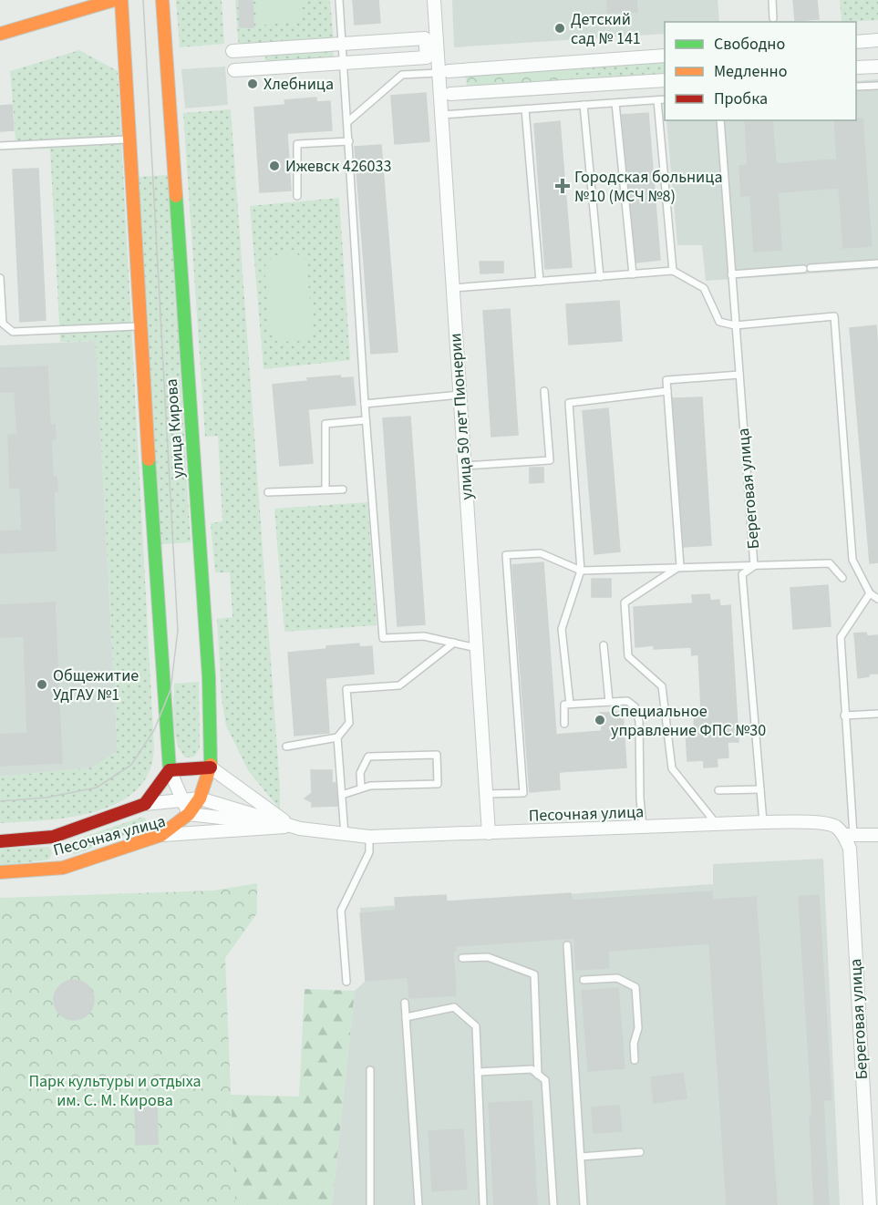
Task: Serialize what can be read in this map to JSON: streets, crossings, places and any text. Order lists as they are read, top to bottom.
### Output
{
  "streets": {
    "main road": ["улица Кирова", "Песочная улица"],
    "street": ["улица 50 лет Пионерии", "Береговая улица"]
  },
  "crossings": [
    ["улица 50 лет Пионерии", "Песочная улица"],
    ["улица Кирова", "Песочная улица"],
    ["Береговая улица", "Песочная улица"]
  ],
  "parks": ["Парк культуры и отдыха им. С. М. Кирова"],
  "places": {
    "other": [
      "Детский сад № 141",
      "Хлебница",
      "Ижевск 426033",
      "Общежитие УдГАУ №1",
      "Специальное управление ФПС №30"
    ],
    "health": ["Городская больница №10 (МСЧ №8)"]
  },
  "legend": ["Свободно", "Медленно", "Пробка"]
}
